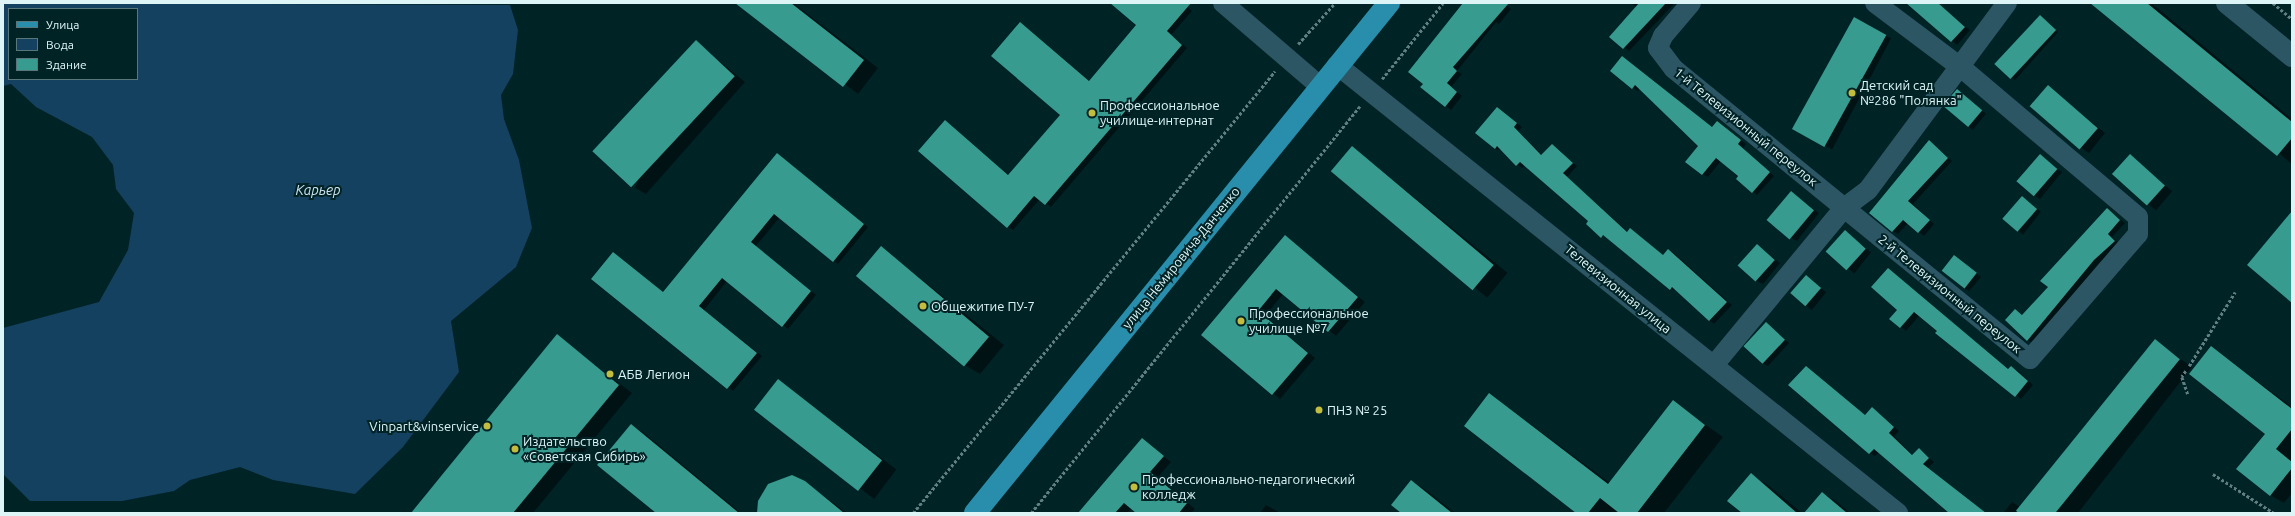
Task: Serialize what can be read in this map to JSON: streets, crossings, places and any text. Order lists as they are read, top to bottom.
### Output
{
  "streets": {
    "main road": ["улица Немировича-Данченко"],
    "street": ["1-й Телевизионный переулок", "Телевизионная улица", "2-й Телевизионный переулок"]
  },
  "crossings": [
    ["1-й Телевизионный переулок", "2-й Телевизионный переулок"],
    ["улица Немировича-Данченко", "Телевизионная улица"]
  ],
  "water": ["Карьер"],
  "places": [
    "Детский сад №286 \"Полянка\"",
    "Профессиональное училище-интернат",
    "Общежитие ПУ-7",
    "Профессиональное училище №7",
    "АБВ Легион",
    "ПНЗ № 25",
    "Vinpart&vinservice",
    "Издательство «Советская Сибирь»",
    "Профессионально-педагогический колледж"
  ],
  "legend": ["Улица", "Вода", "Здание"]
}
